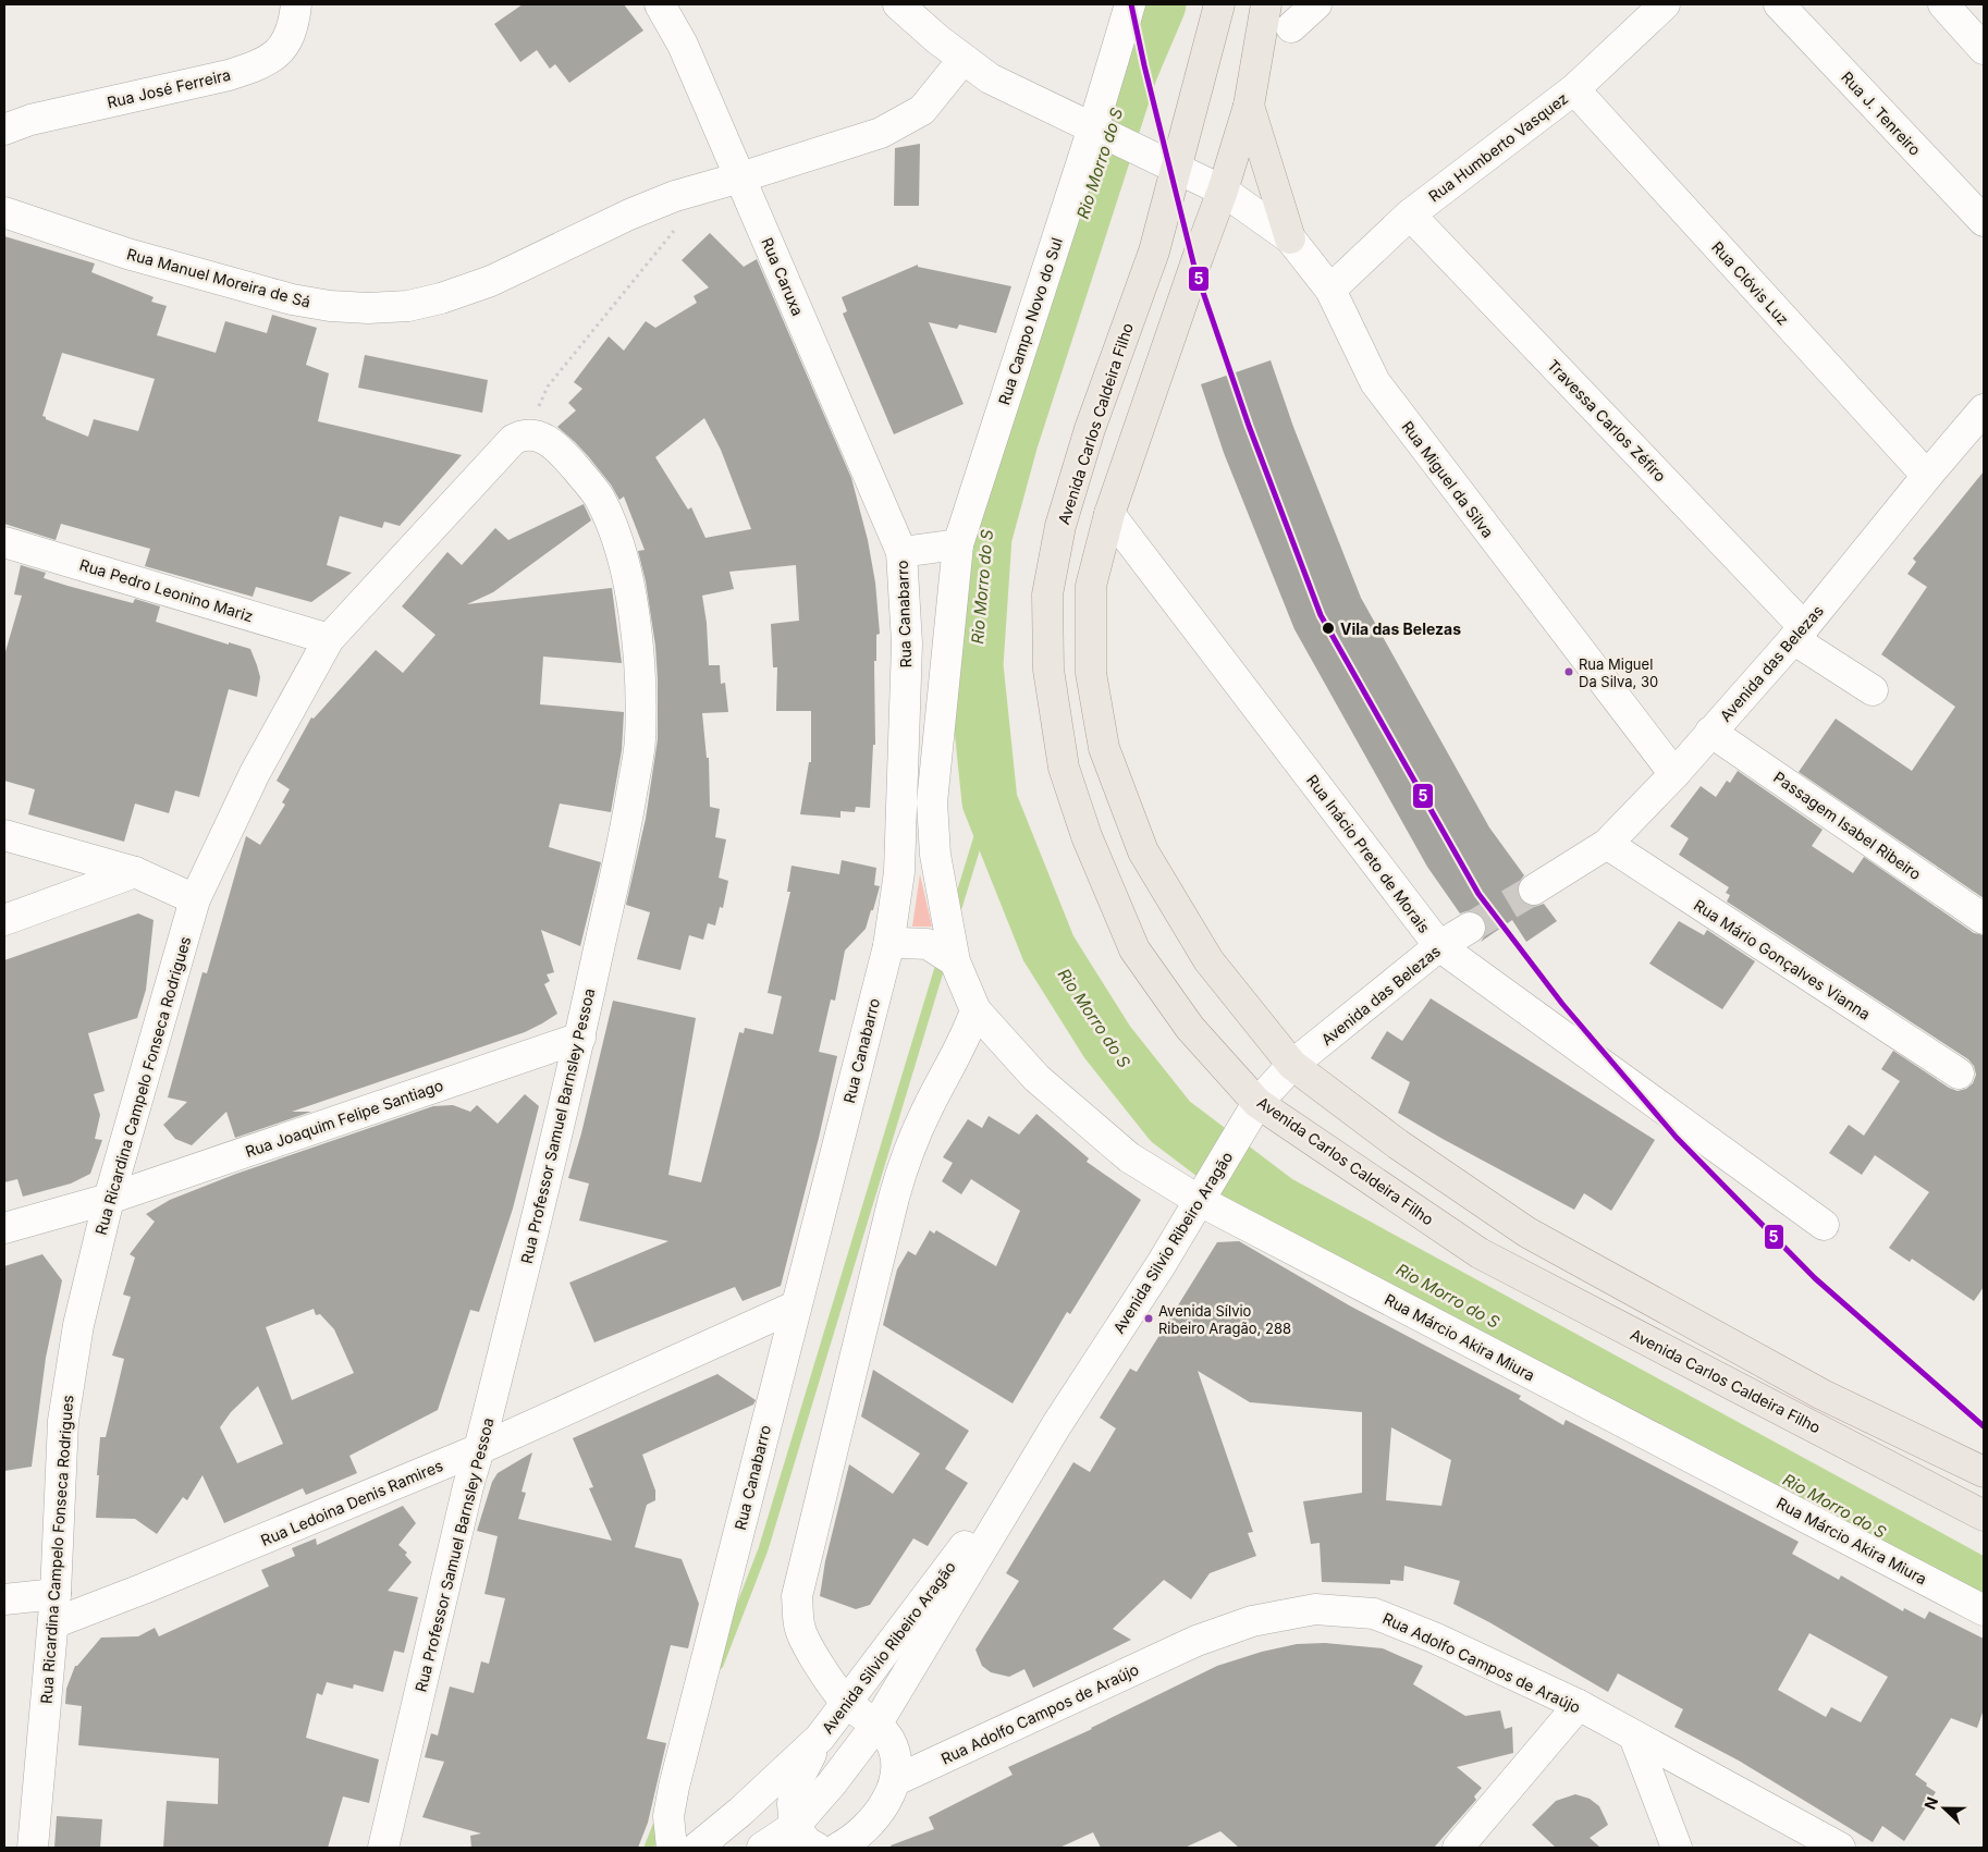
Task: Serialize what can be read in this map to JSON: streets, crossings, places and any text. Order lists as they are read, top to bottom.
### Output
{
  "streets": {
    "main road": ["Avenida Carlos Caldeira Filho"],
    "street": [
      "Rua José Ferreira",
      "Rua J. Tenreiro",
      "Rua Humberto Vasquez",
      "Rua Caruxa",
      "Rua Manuel Moreira de Sá",
      "Rua Clóvis Luz",
      "Rua Campo Novo do Sul",
      "Travessa Carlos Zéfiro",
      "Rua Miguel da Silva",
      "Rua Pedro Leonino Mariz",
      "Rua Canabarro",
      "Avenida das Belezas",
      "Passagem Isabel Ribeiro",
      "Rua Inácio Preto de Morais",
      "Rua Mário Gonçalves Vianna",
      "Rua Ricardina Campelo Fonseca Rodrigues",
      "Rua Joaquim Felipe Santiago",
      "Rua Professor Samuel Barnsley Pessoa",
      "Avenida Silvio Ribeiro Aragão",
      "Rua Márcio Akira Miura",
      "Rua Ledoina Denis Ramires",
      "Rua Adolfo Campos de Araújo"
    ]
  },
  "crossings": [
    ["Rua Humberto Vasquez", "Rua Clóvis Luz"],
    ["Rua Humberto Vasquez", "Travessa Carlos Zéfiro"],
    ["Rua Humberto Vasquez", "Rua Miguel da Silva"],
    ["Rua Caruxa", "Rua Manuel Moreira de Sá"],
    ["Rua Caruxa", "Rua Canabarro"],
    ["Rua Manuel Moreira de Sá", "Rua Miguel da Silva"],
    ["Rua Clóvis Luz", "Avenida das Belezas"],
    ["Rua Campo Novo do Sul", "Rua Miguel da Silva"],
    ["Rua Campo Novo do Sul", "Rua Canabarro"],
    ["Travessa Carlos Zéfiro", "Avenida das Belezas"],
    ["Avenida Carlos Caldeira Filho", "Rua Miguel da Silva"],
    ["Avenida Carlos Caldeira Filho", "Avenida Silvio Ribeiro Aragão"],
    ["Rua Miguel da Silva", "Avenida das Belezas"],
    ["Rua Pedro Leonino Mariz", "Rua Ricardina Campelo Fonseca Rodrigues"],
    ["Rua Canabarro", "Rua Ledoina Denis Ramires"],
    ["Avenida das Belezas", "Passagem Isabel Ribeiro"],
    ["Avenida das Belezas", "Rua Inácio Preto de Morais"],
    ["Avenida das Belezas", "Rua Mário Gonçalves Vianna"],
    ["Avenida das Belezas", "Avenida Silvio Ribeiro Aragão"],
    ["Rua Ricardina Campelo Fonseca Rodrigues", "Rua Joaquim Felipe Santiago"],
    ["Rua Ricardina Campelo Fonseca Rodrigues", "Rua Professor Samuel Barnsley Pessoa"],
    ["Rua Ricardina Campelo Fonseca Rodrigues", "Rua Ledoina Denis Ramires"],
    ["Rua Joaquim Felipe Santiago", "Rua Professor Samuel Barnsley Pessoa"],
    ["Rua Professor Samuel Barnsley Pessoa", "Rua Ledoina Denis Ramires"],
    ["Avenida Silvio Ribeiro Aragão", "Rua Márcio Akira Miura"]
  ],
  "water": ["Rio Morro do S"],
  "places": ["Vila das Belezas", "Rua Miguel Da Silva, 30", "Avenida Sílvio Ribeiro Aragão, 288"],
  "lines": ["transit line 5"],
  "north": "left"
}
